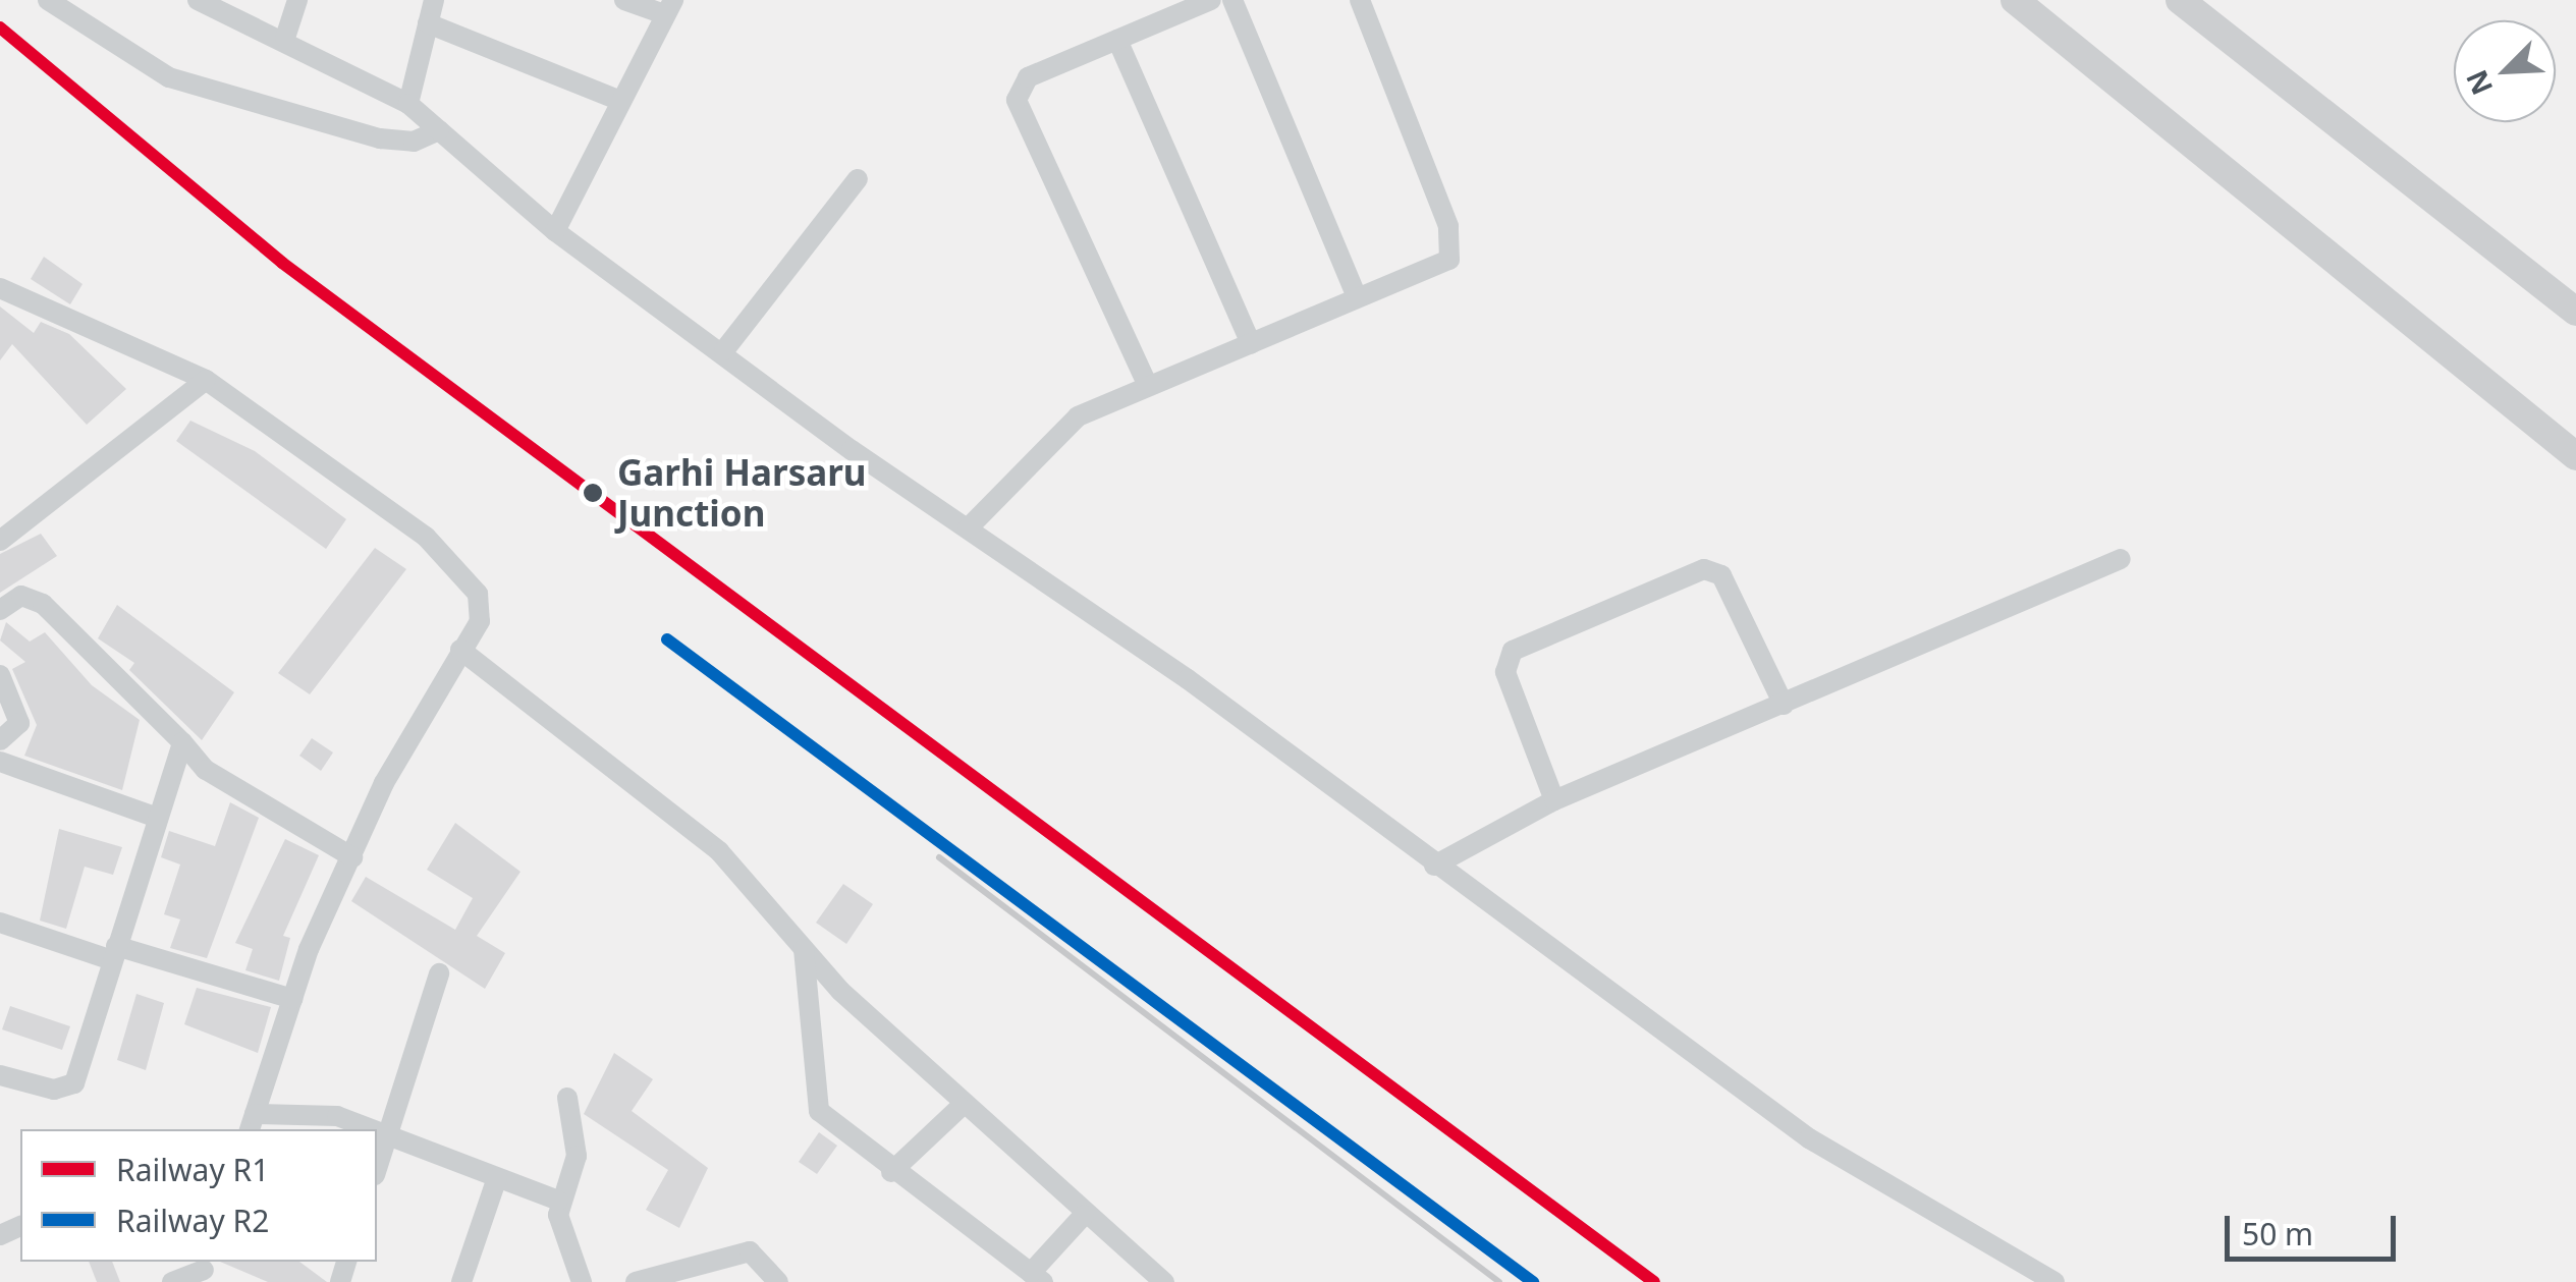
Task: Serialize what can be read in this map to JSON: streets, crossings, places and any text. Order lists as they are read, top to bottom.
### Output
{
  "places": ["Garhi Harsaru Junction"],
  "lines": ["rail line R1", "rail line R2"],
  "legend": ["Railway R1", "Railway R2"],
  "scale_bar": "50 m",
  "north": "bottom left"
}
